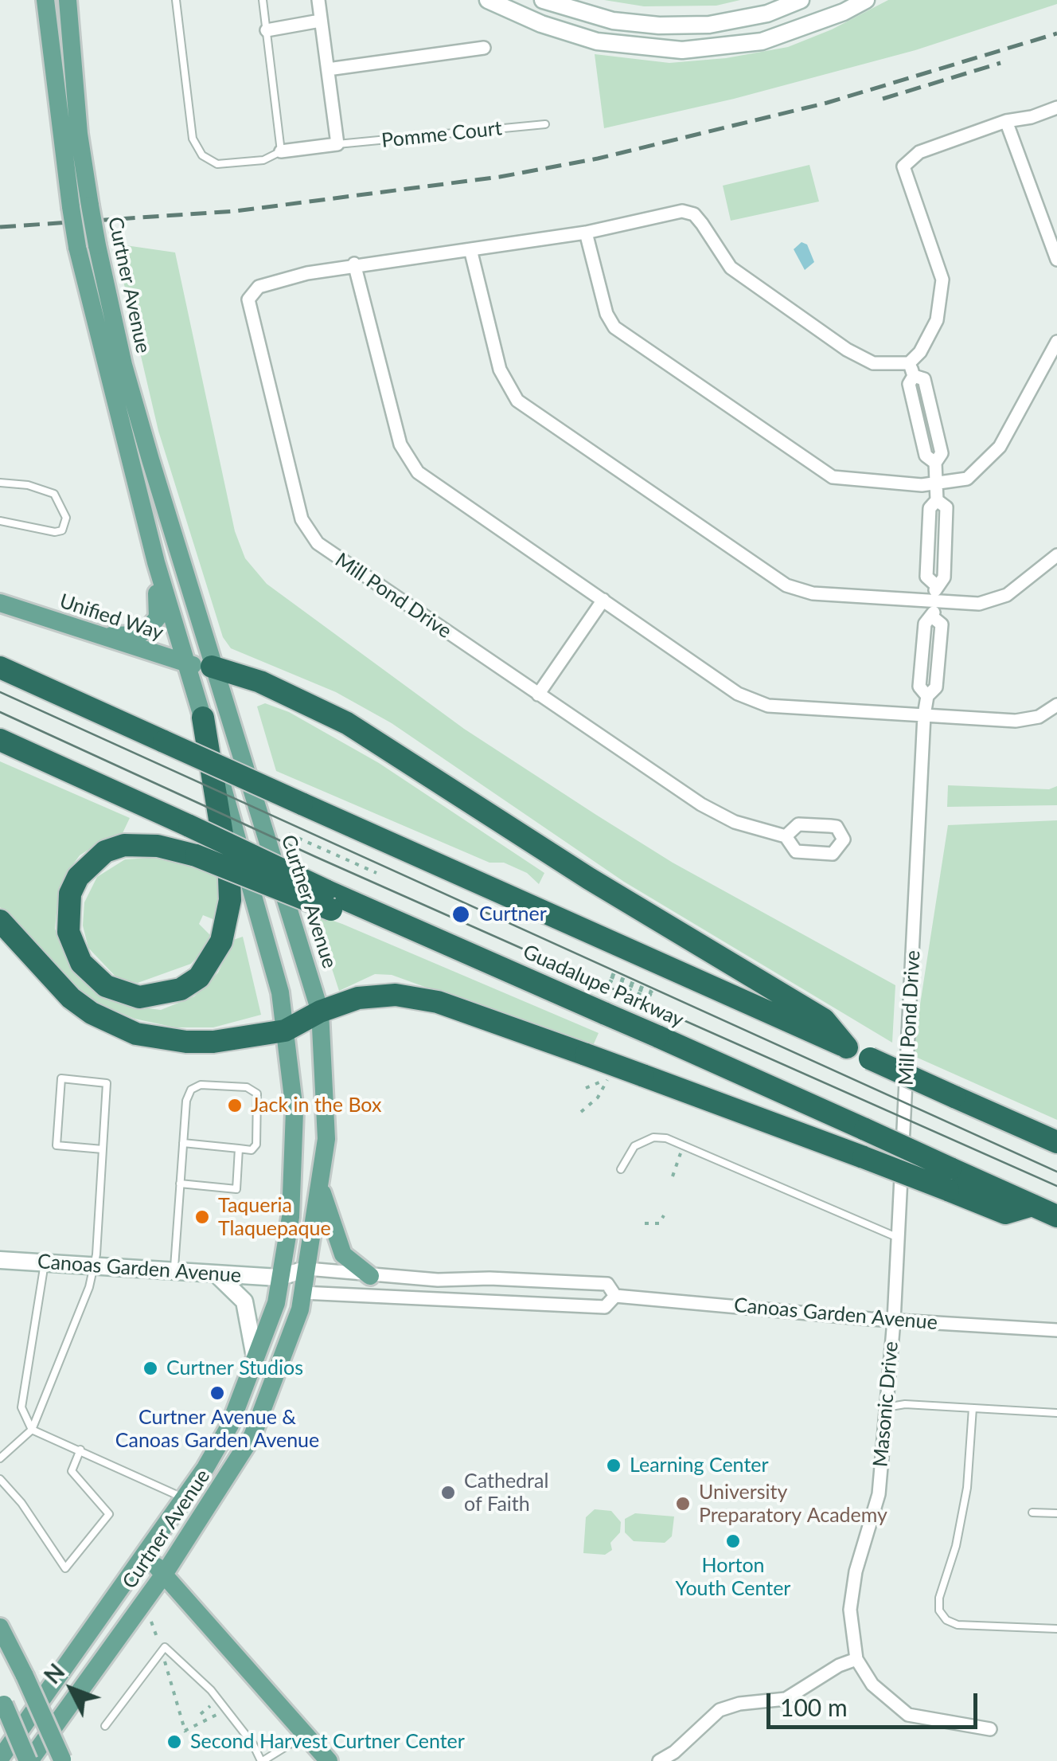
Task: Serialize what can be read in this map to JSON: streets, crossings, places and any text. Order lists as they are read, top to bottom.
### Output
{
  "streets": {
    "highway": ["Guadalupe Parkway"],
    "main road": ["Curtner Avenue", "Unified Way"],
    "street": ["Mill Pond Drive", "Canoas Garden Avenue", "Masonic Drive"],
    "lane": ["Pomme Court"]
  },
  "crossings": [
    ["Curtner Avenue", "Unified Way"],
    ["Curtner Avenue", "Canoas Garden Avenue"],
    ["Mill Pond Drive", "Canoas Garden Avenue"],
    ["Mill Pond Drive", "Masonic Drive"],
    ["Canoas Garden Avenue", "Masonic Drive"]
  ],
  "places": [
    "Curtner",
    "Jack in the Box",
    "Taqueria Tlaquepaque",
    "Curtner Studios",
    "Curtner Avenue & Canoas Garden Avenue",
    "Learning Center",
    "Cathedral of Faith",
    "University Preparatory Academy",
    "Horton Youth Center",
    "Second Harvest Curtner Center"
  ],
  "scale_bar": "100 m",
  "north": "top left"
}
